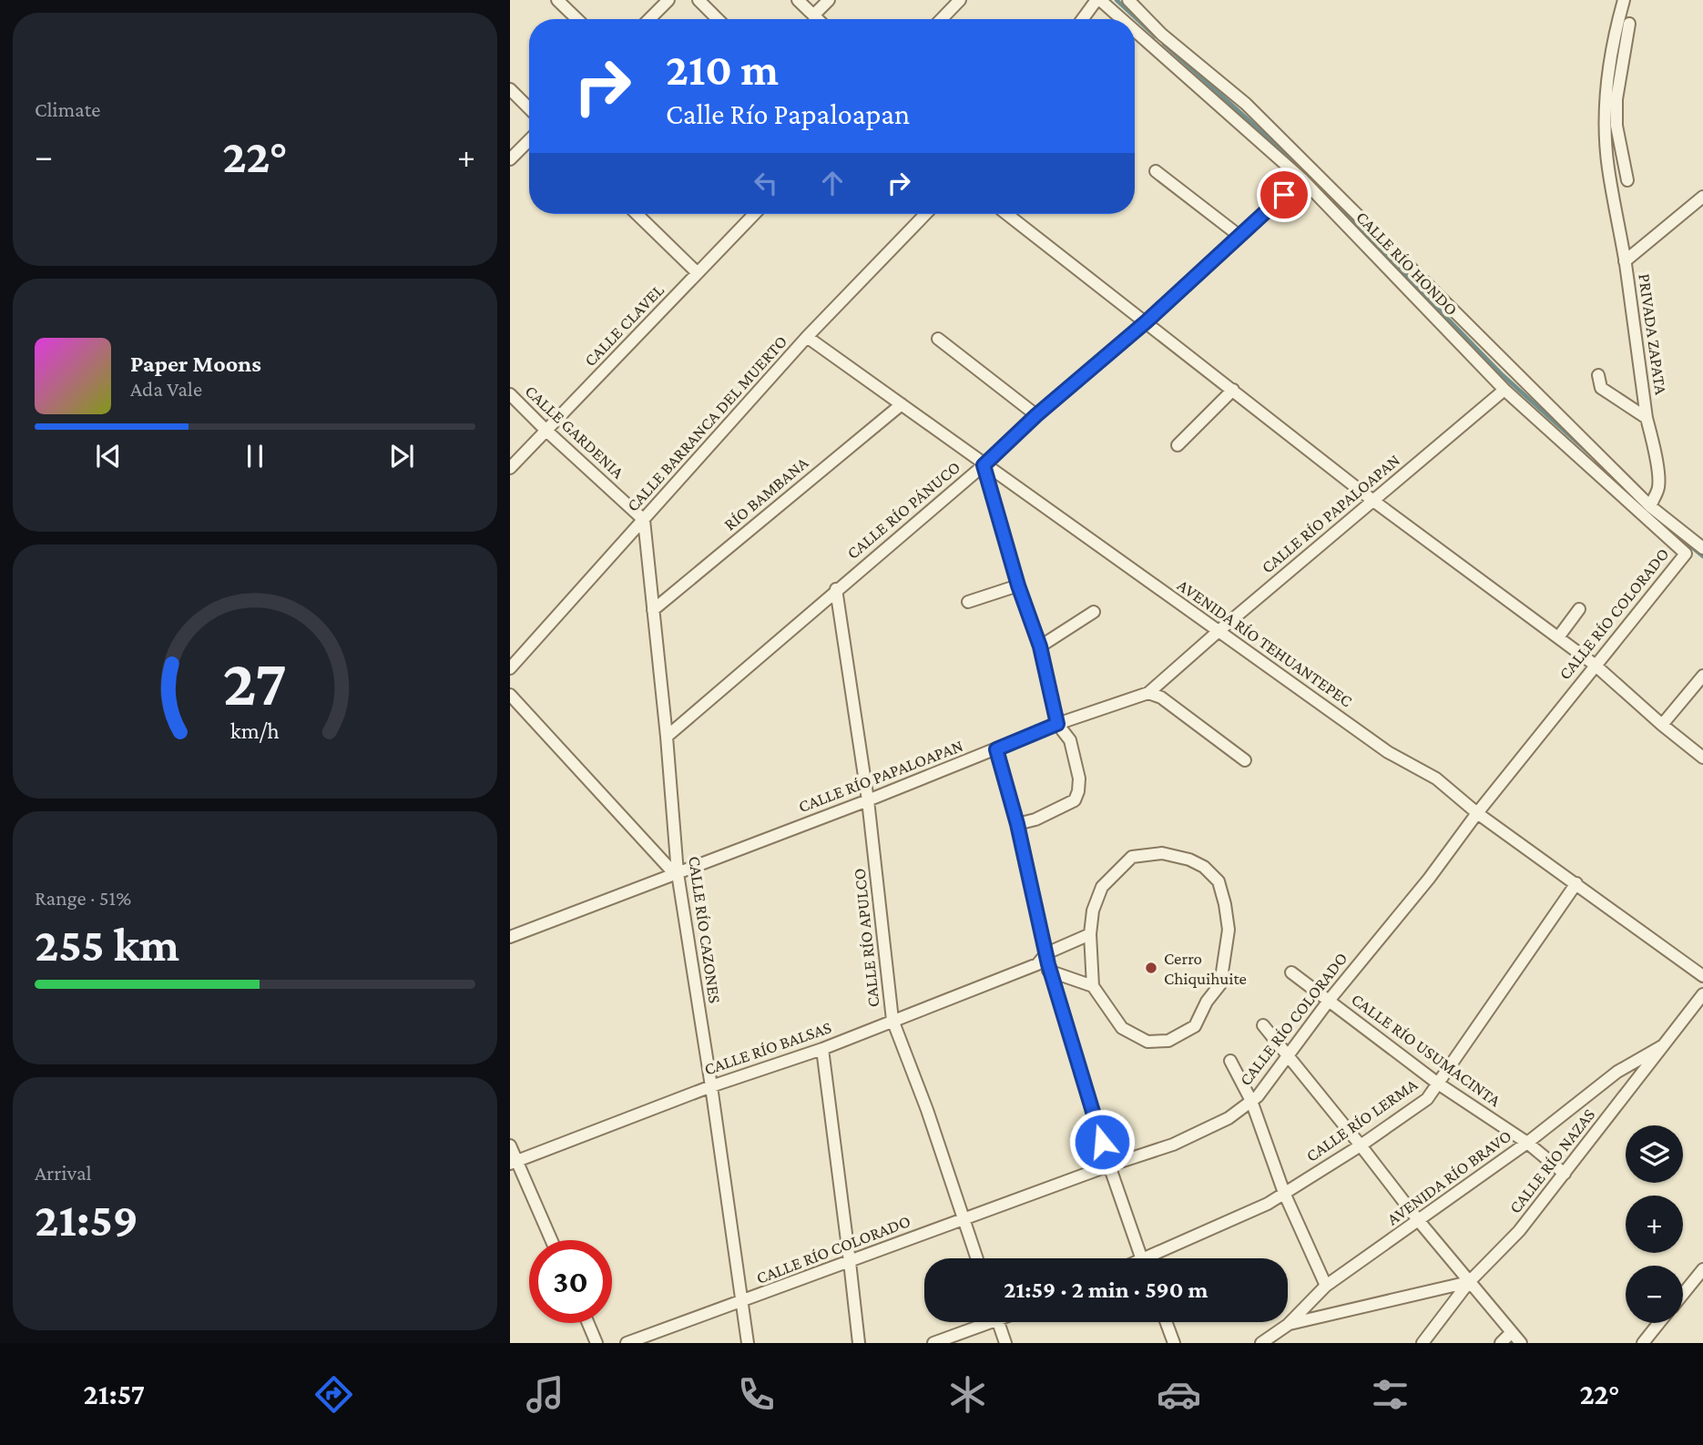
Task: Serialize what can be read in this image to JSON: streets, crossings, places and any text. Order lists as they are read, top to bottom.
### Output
{
  "streets": {
    "street": [
      "CALLE RÍO HONDO",
      "CALLE CLAVEL",
      "PRIVADA ZAPATA",
      "CALLE BARRANCA DEL MUERTO",
      "CALLE GARDENIA",
      "RÍO BAMBANA",
      "CALLE RÍO PÁNUCO",
      "CALLE RÍO PAPALOAPAN",
      "CALLE RÍO COLORADO",
      "AVENIDA RÍO TEHUANTEPEC",
      "CALLE RÍO CAZONES",
      "CALLE RÍO APULCO",
      "CALLE RÍO BALSAS",
      "CALLE RÍO USUMACINTA",
      "CALLE RÍO LERMA",
      "CALLE RÍO NAZAS",
      "AVENIDA RÍO BRAVO"
    ]
  },
  "crossings": [
    ["CALLE RÍO HONDO", "PRIVADA ZAPATA"],
    ["CALLE RÍO HONDO", "CALLE RÍO PÁNUCO"],
    ["CALLE RÍO HONDO", "CALLE RÍO PAPALOAPAN"],
    ["CALLE RÍO HONDO", "CALLE RÍO COLORADO"],
    ["CALLE CLAVEL", "CALLE GARDENIA"],
    ["CALLE BARRANCA DEL MUERTO", "CALLE GARDENIA"],
    ["CALLE BARRANCA DEL MUERTO", "AVENIDA RÍO TEHUANTEPEC"],
    ["CALLE BARRANCA DEL MUERTO", "CALLE RÍO CAZONES"],
    ["CALLE GARDENIA", "CALLE RÍO CAZONES"],
    ["RÍO BAMBANA", "AVENIDA RÍO TEHUANTEPEC"],
    ["RÍO BAMBANA", "CALLE RÍO CAZONES"],
    ["CALLE RÍO PÁNUCO", "AVENIDA RÍO TEHUANTEPEC"],
    ["CALLE RÍO PÁNUCO", "CALLE RÍO CAZONES"],
    ["CALLE RÍO PÁNUCO", "CALLE RÍO APULCO"],
    ["CALLE RÍO PAPALOAPAN", "AVENIDA RÍO TEHUANTEPEC"],
    ["CALLE RÍO PAPALOAPAN", "CALLE RÍO CAZONES"],
    ["CALLE RÍO PAPALOAPAN", "CALLE RÍO APULCO"],
    ["CALLE RÍO COLORADO", "AVENIDA RÍO TEHUANTEPEC"],
    ["CALLE RÍO COLORADO", "CALLE RÍO CAZONES"],
    ["CALLE RÍO COLORADO", "CALLE RÍO APULCO"],
    ["CALLE RÍO COLORADO", "CALLE RÍO USUMACINTA"],
    ["AVENIDA RÍO TEHUANTEPEC", "CALLE RÍO LERMA"],
    ["CALLE RÍO CAZONES", "CALLE RÍO BALSAS"],
    ["CALLE RÍO APULCO", "CALLE RÍO BALSAS"],
    ["CALLE RÍO USUMACINTA", "CALLE RÍO LERMA"],
    ["CALLE RÍO USUMACINTA", "CALLE RÍO NAZAS"],
    ["CALLE RÍO USUMACINTA", "AVENIDA RÍO BRAVO"],
    ["CALLE RÍO NAZAS", "AVENIDA RÍO BRAVO"]
  ],
  "places": ["Cerro Chiquihuite"],
  "page": {
    "tile": [
      "Climate",
      ["Range · 51%", "255 km"],
      ["Arrival", "21:59"]
    ],
    "turn": ["210 m", "Calle Río Papaloapan"],
    "heat": ["−", "22°", "+"],
    "song": ["Paper Moons", "Ada Vale"],
    "map_buttons": ["+", "−"],
    "limit": "30",
    "trip": "21:59 · 2 min · 590 m",
    "tabs": ["21:57", "22°"],
    "gauge": ["27", "km/h"]
  }
}
